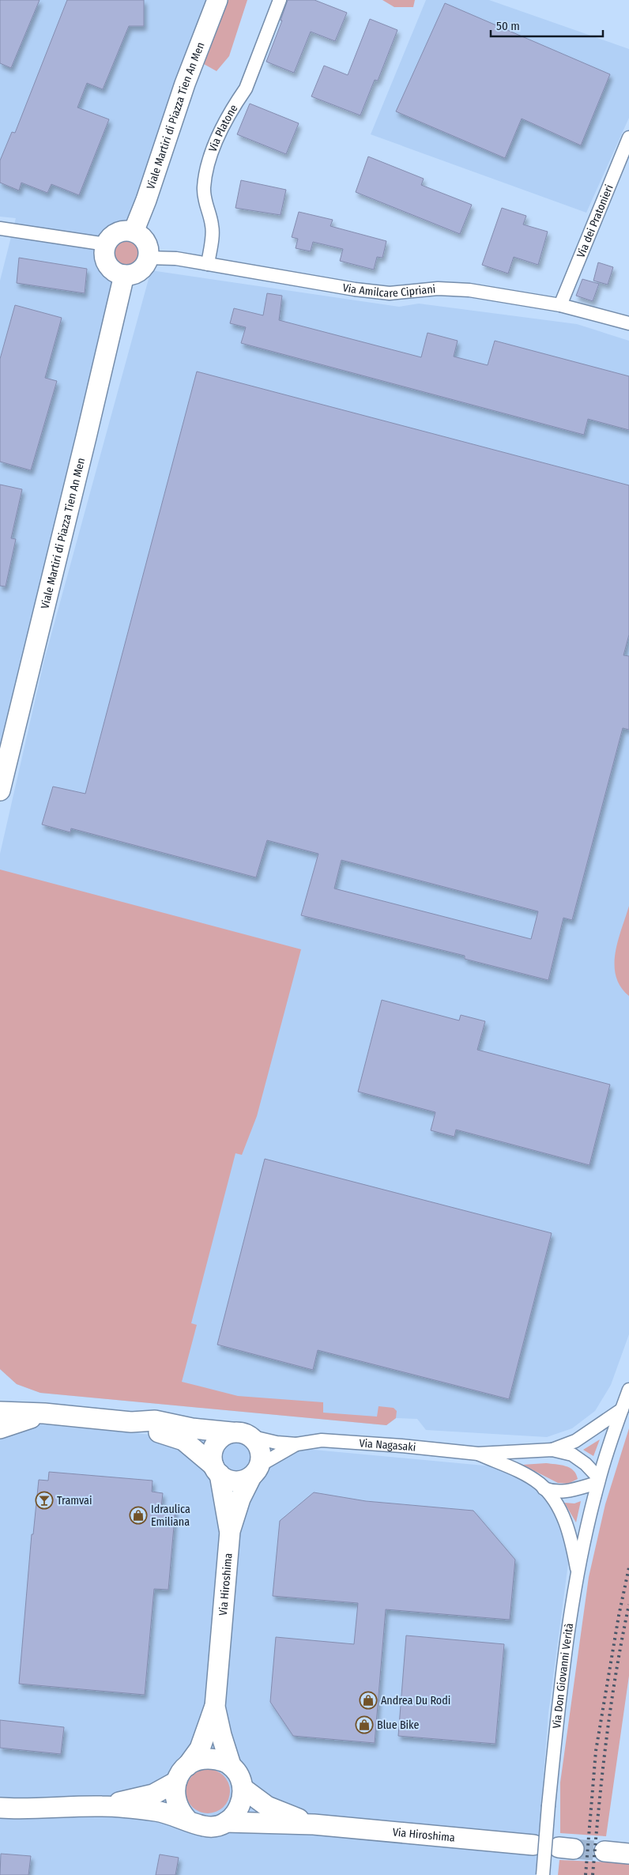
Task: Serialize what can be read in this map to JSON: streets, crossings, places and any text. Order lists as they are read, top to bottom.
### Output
{
  "streets": {
    "main road": ["Viale Martiri di Piazza Tien An Men", "Via Nagasaki", "Via Hiroshima"],
    "street": [
      "Via Platone",
      "Via dei Pratonieri",
      "Via Amilcare Cipriani",
      "Via Don Giovanni Verità"
    ]
  },
  "crossings": [
    ["Viale Martiri di Piazza Tien An Men", "Via Amilcare Cipriani"],
    ["Via Platone", "Via Amilcare Cipriani"],
    ["Via dei Pratonieri", "Via Amilcare Cipriani"],
    ["Via Nagasaki", "Via Hiroshima"],
    ["Via Nagasaki", "Via Don Giovanni Verità"]
  ],
  "places": {
    "bar": ["Tramvai"],
    "shop": ["Idraulica Emiliana", "Andrea Du Rodi", "Blue Bike"]
  },
  "scale_bar": "50 m"
}
